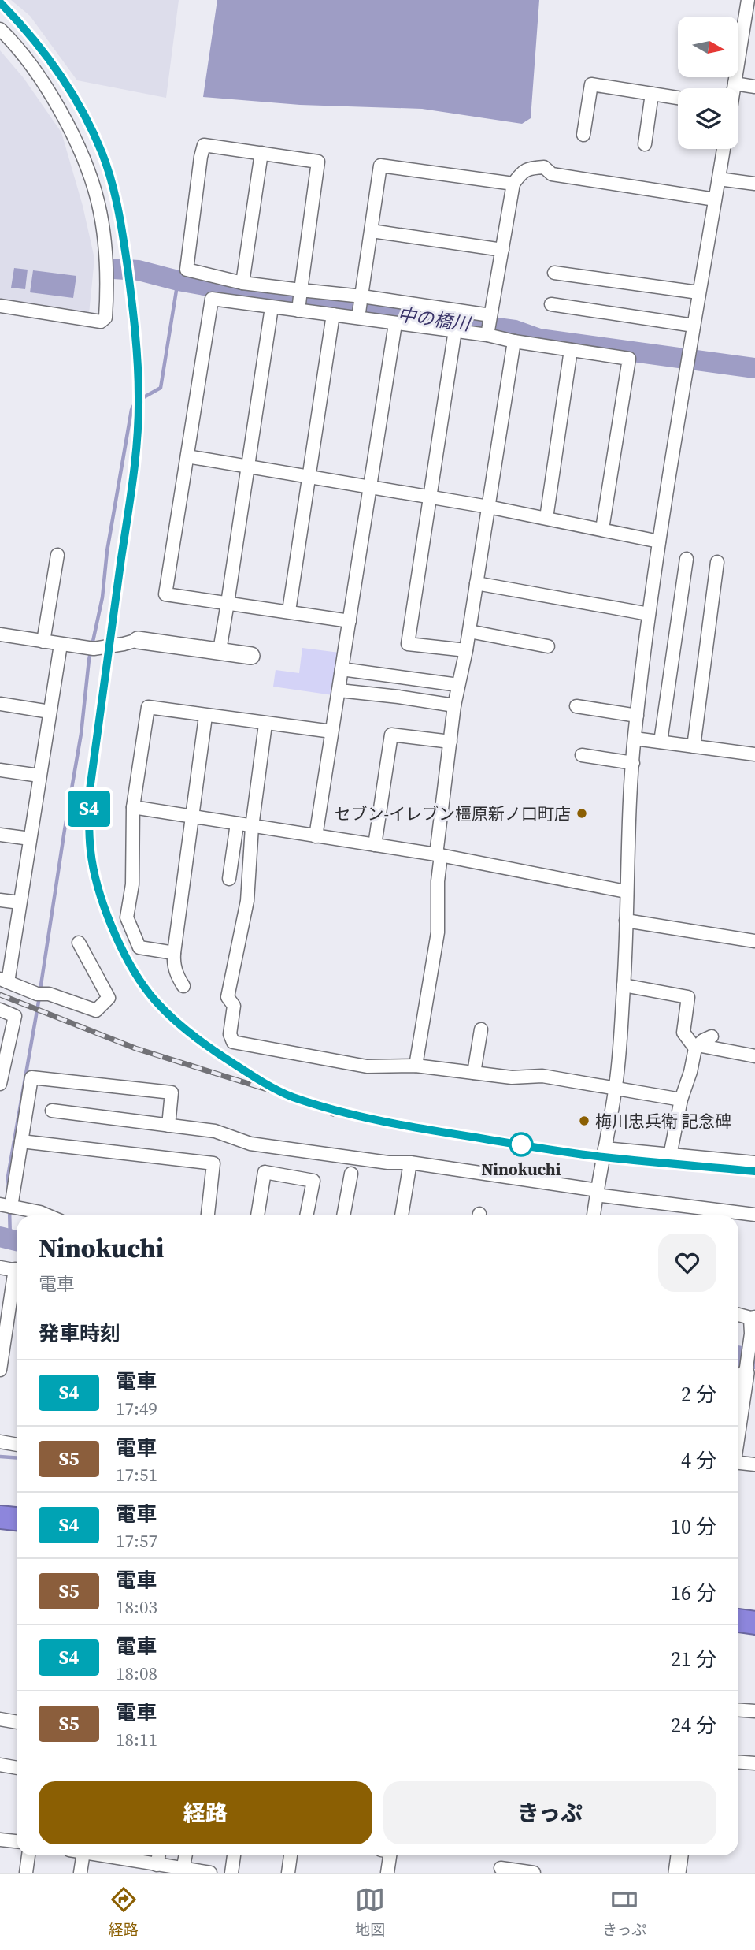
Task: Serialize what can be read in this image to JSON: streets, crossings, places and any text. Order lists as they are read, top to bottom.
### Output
{
  "water": ["中の橋川"],
  "places": ["セブン-イレブン橿原新ノ口町店", "梅川忠兵衛 記念碑", "Ninokuchi"],
  "north": "right",
  "page": {
    "on_map": "S4",
    "heading": [
      ["Ninokuchi", "電車"],
      "発車時刻"
    ],
    "list": [
      {
        "mark": "S4",
        "name": "電車",
        "note": "17:49",
        "value": "2 分"
      },
      {
        "mark": "S5",
        "name": "電車",
        "note": "17:51",
        "value": "4 分"
      },
      {
        "mark": "S4",
        "name": "電車",
        "note": "17:57",
        "value": "10 分"
      },
      {
        "mark": "S5",
        "name": "電車",
        "note": "18:03",
        "value": "16 分"
      },
      {
        "mark": "S4",
        "name": "電車",
        "note": "18:08",
        "value": "21 分"
      },
      {
        "mark": "S5",
        "name": "電車",
        "note": "18:11",
        "value": "24 分"
      }
    ],
    "buttons": ["経路", "きっぷ"],
    "tabs": ["経路", "地図", "きっぷ"]
  }
}
